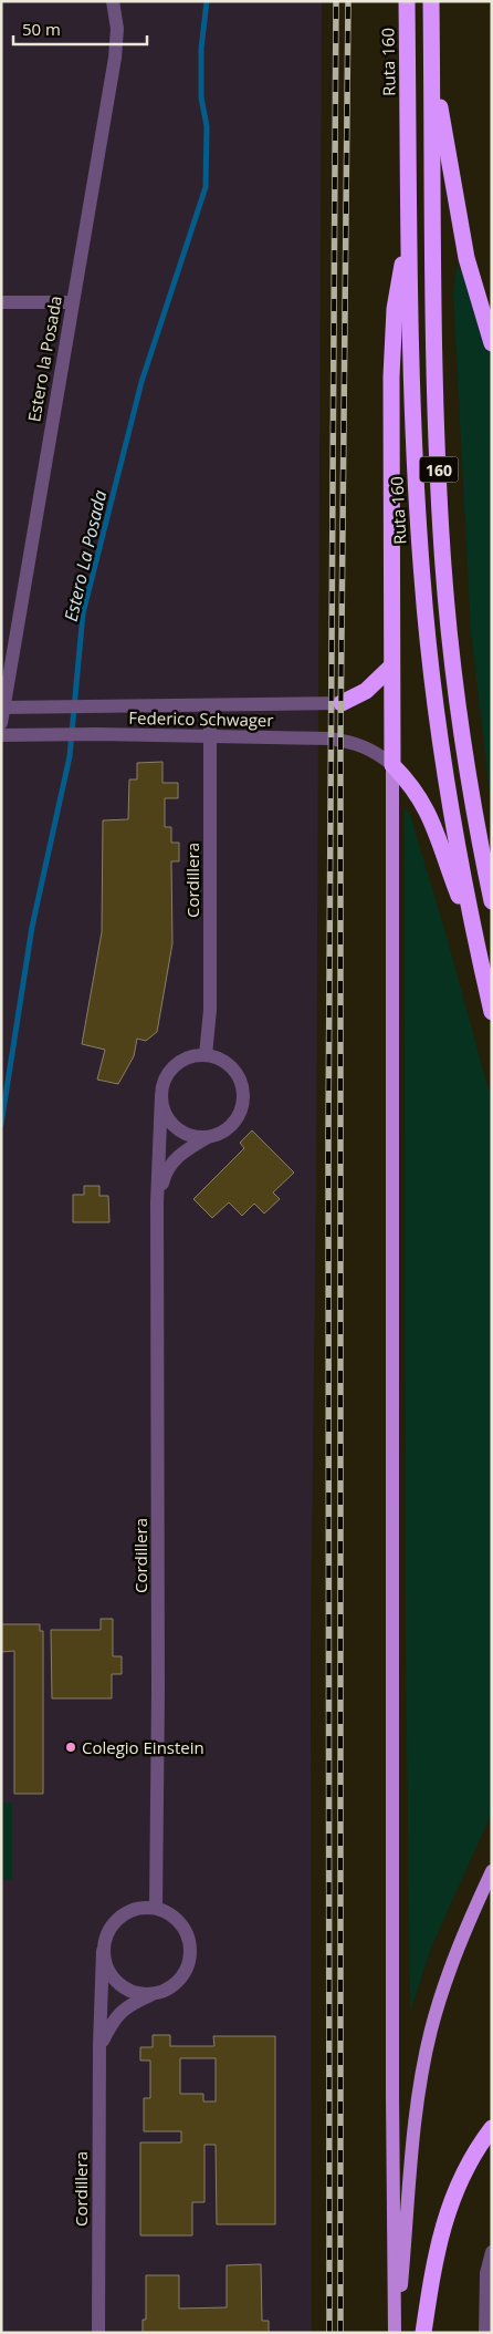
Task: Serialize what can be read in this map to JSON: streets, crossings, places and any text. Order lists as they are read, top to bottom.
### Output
{
  "streets": {
    "highway": ["Ruta 160", "160"],
    "street": ["Estero la Posada", "Federico Schwager", "Cordillera"]
  },
  "crossings": [
    ["Estero la Posada", "Federico Schwager"],
    ["Federico Schwager", "Cordillera"]
  ],
  "water": ["Estero La Posada"],
  "places": ["Colegio Einstein"],
  "scale_bar": "50 m"
}
